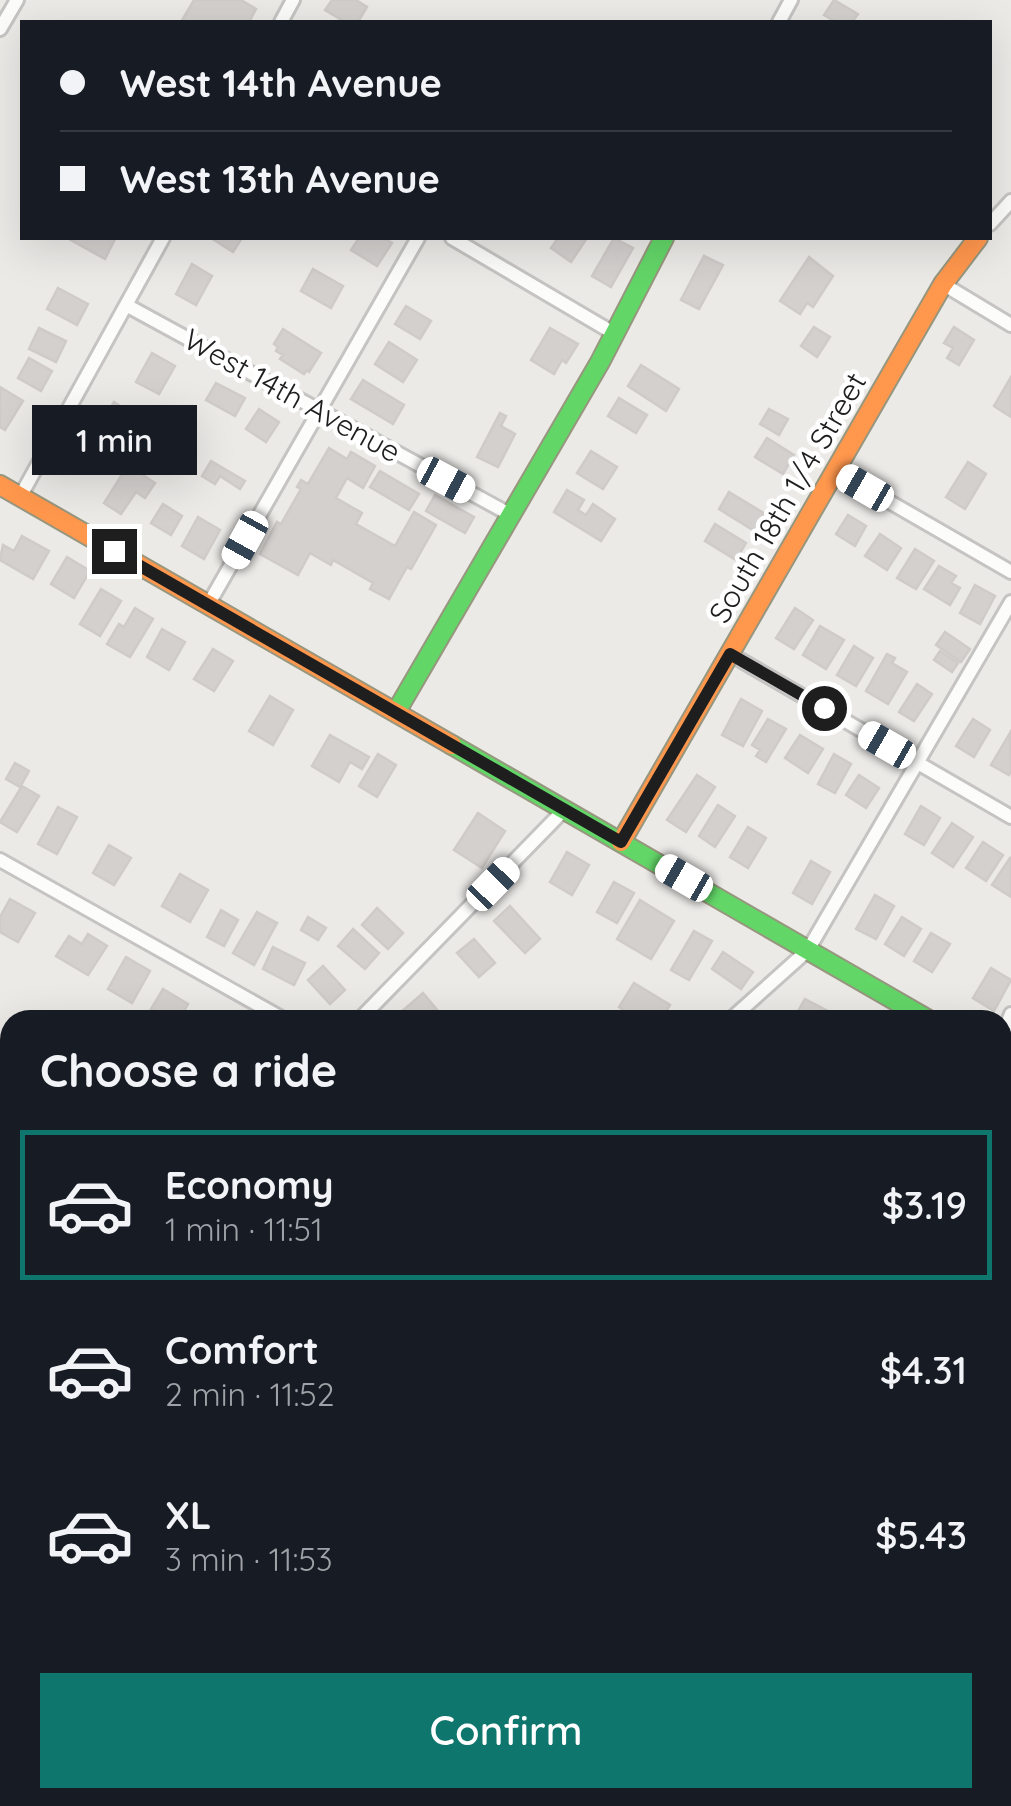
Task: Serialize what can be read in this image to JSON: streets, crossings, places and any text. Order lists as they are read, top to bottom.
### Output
{
  "streets": {
    "street": ["West 14th Avenue", "South 18th 1/4 Street"]
  },
  "page": {
    "banner": ["West 14th Avenue", "West 13th Avenue"],
    "bubble": "1 min",
    "heading": "Choose a ride",
    "list": [
      {
        "name": "Economy",
        "note": "1 min · 11:51",
        "value": "$3.19"
      },
      {
        "name": "Comfort",
        "note": "2 min · 11:52",
        "value": "$4.31"
      },
      {
        "name": "XL",
        "note": "3 min · 11:53",
        "value": "$5.43"
      }
    ],
    "buttons": "Confirm"
  }
}
